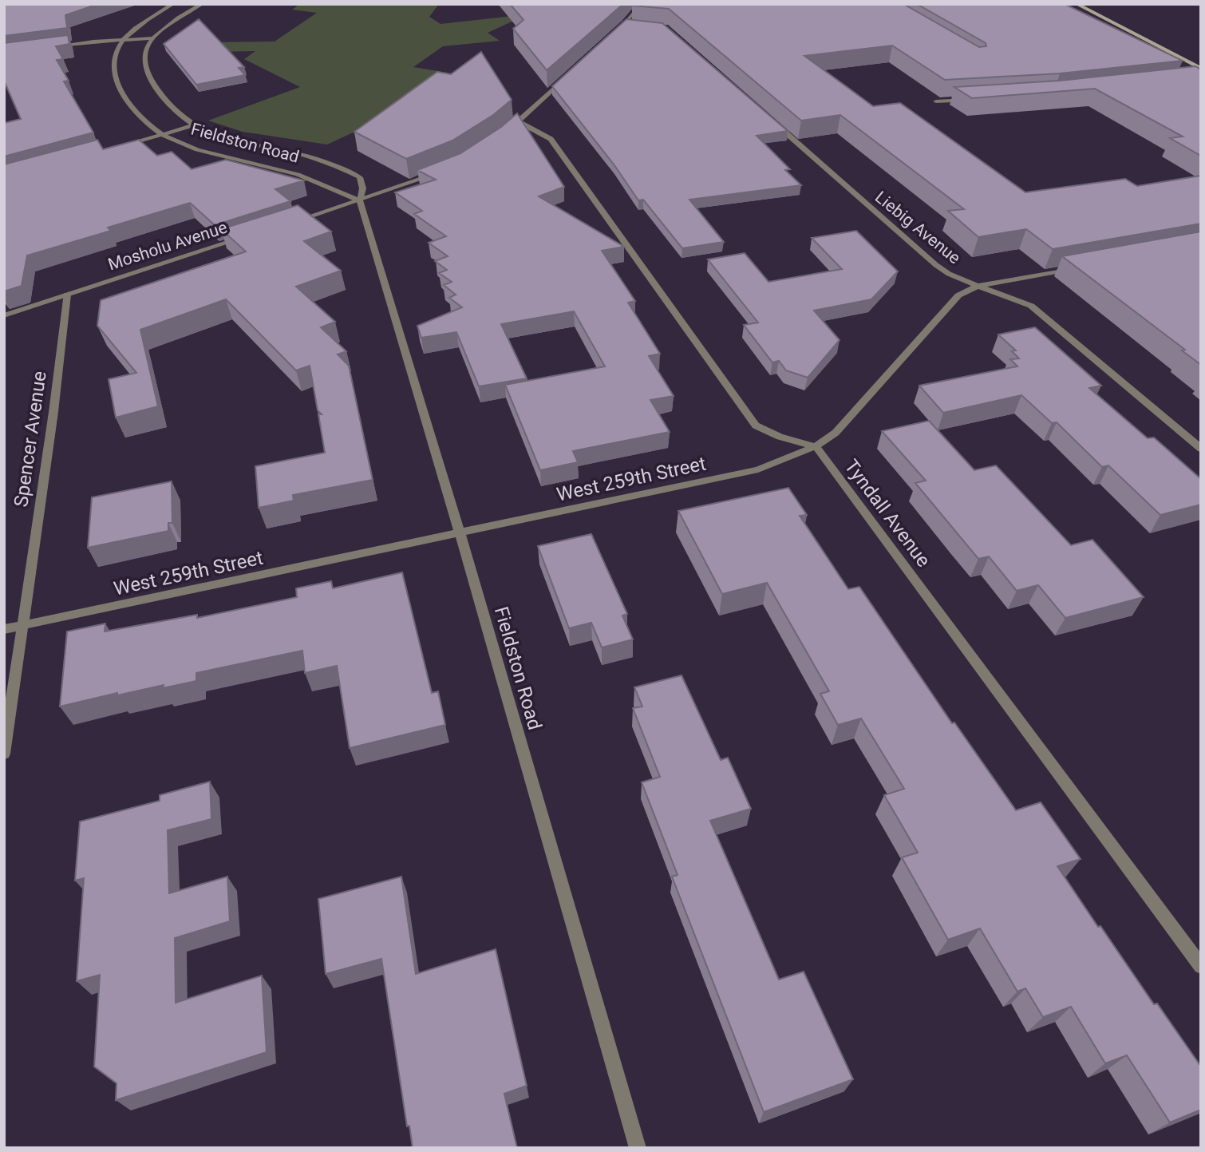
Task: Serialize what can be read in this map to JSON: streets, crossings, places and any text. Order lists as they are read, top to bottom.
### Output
{
  "streets": {
    "street": [
      "Fieldston Road",
      "Liebig Avenue",
      "Mosholu Avenue",
      "Spencer Avenue",
      "West 259th Street",
      "Tyndall Avenue"
    ]
  },
  "crossings": [
    ["Fieldston Road", "West 259th Street"],
    ["Liebig Avenue", "West 259th Street"],
    ["Mosholu Avenue", "Spencer Avenue"],
    ["Spencer Avenue", "West 259th Street"],
    ["West 259th Street", "Tyndall Avenue"]
  ]
}
